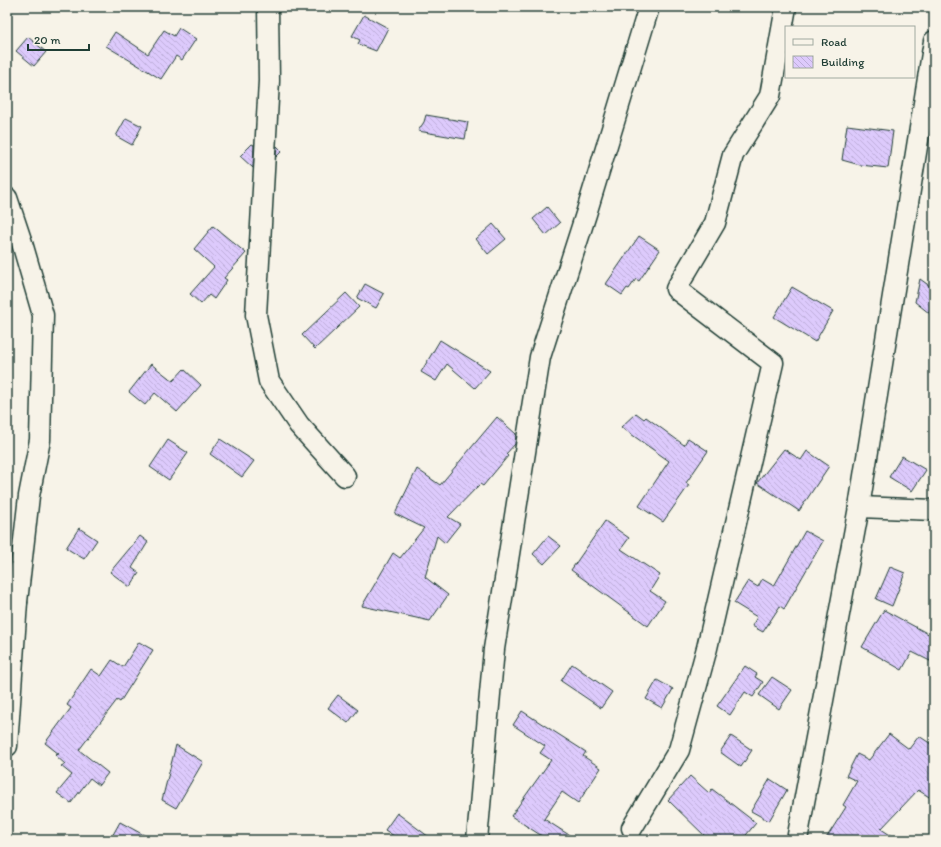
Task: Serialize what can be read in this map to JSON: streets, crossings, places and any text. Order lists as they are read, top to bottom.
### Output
{
  "legend": ["Road", "Building"],
  "scale_bar": "20 m"
}
